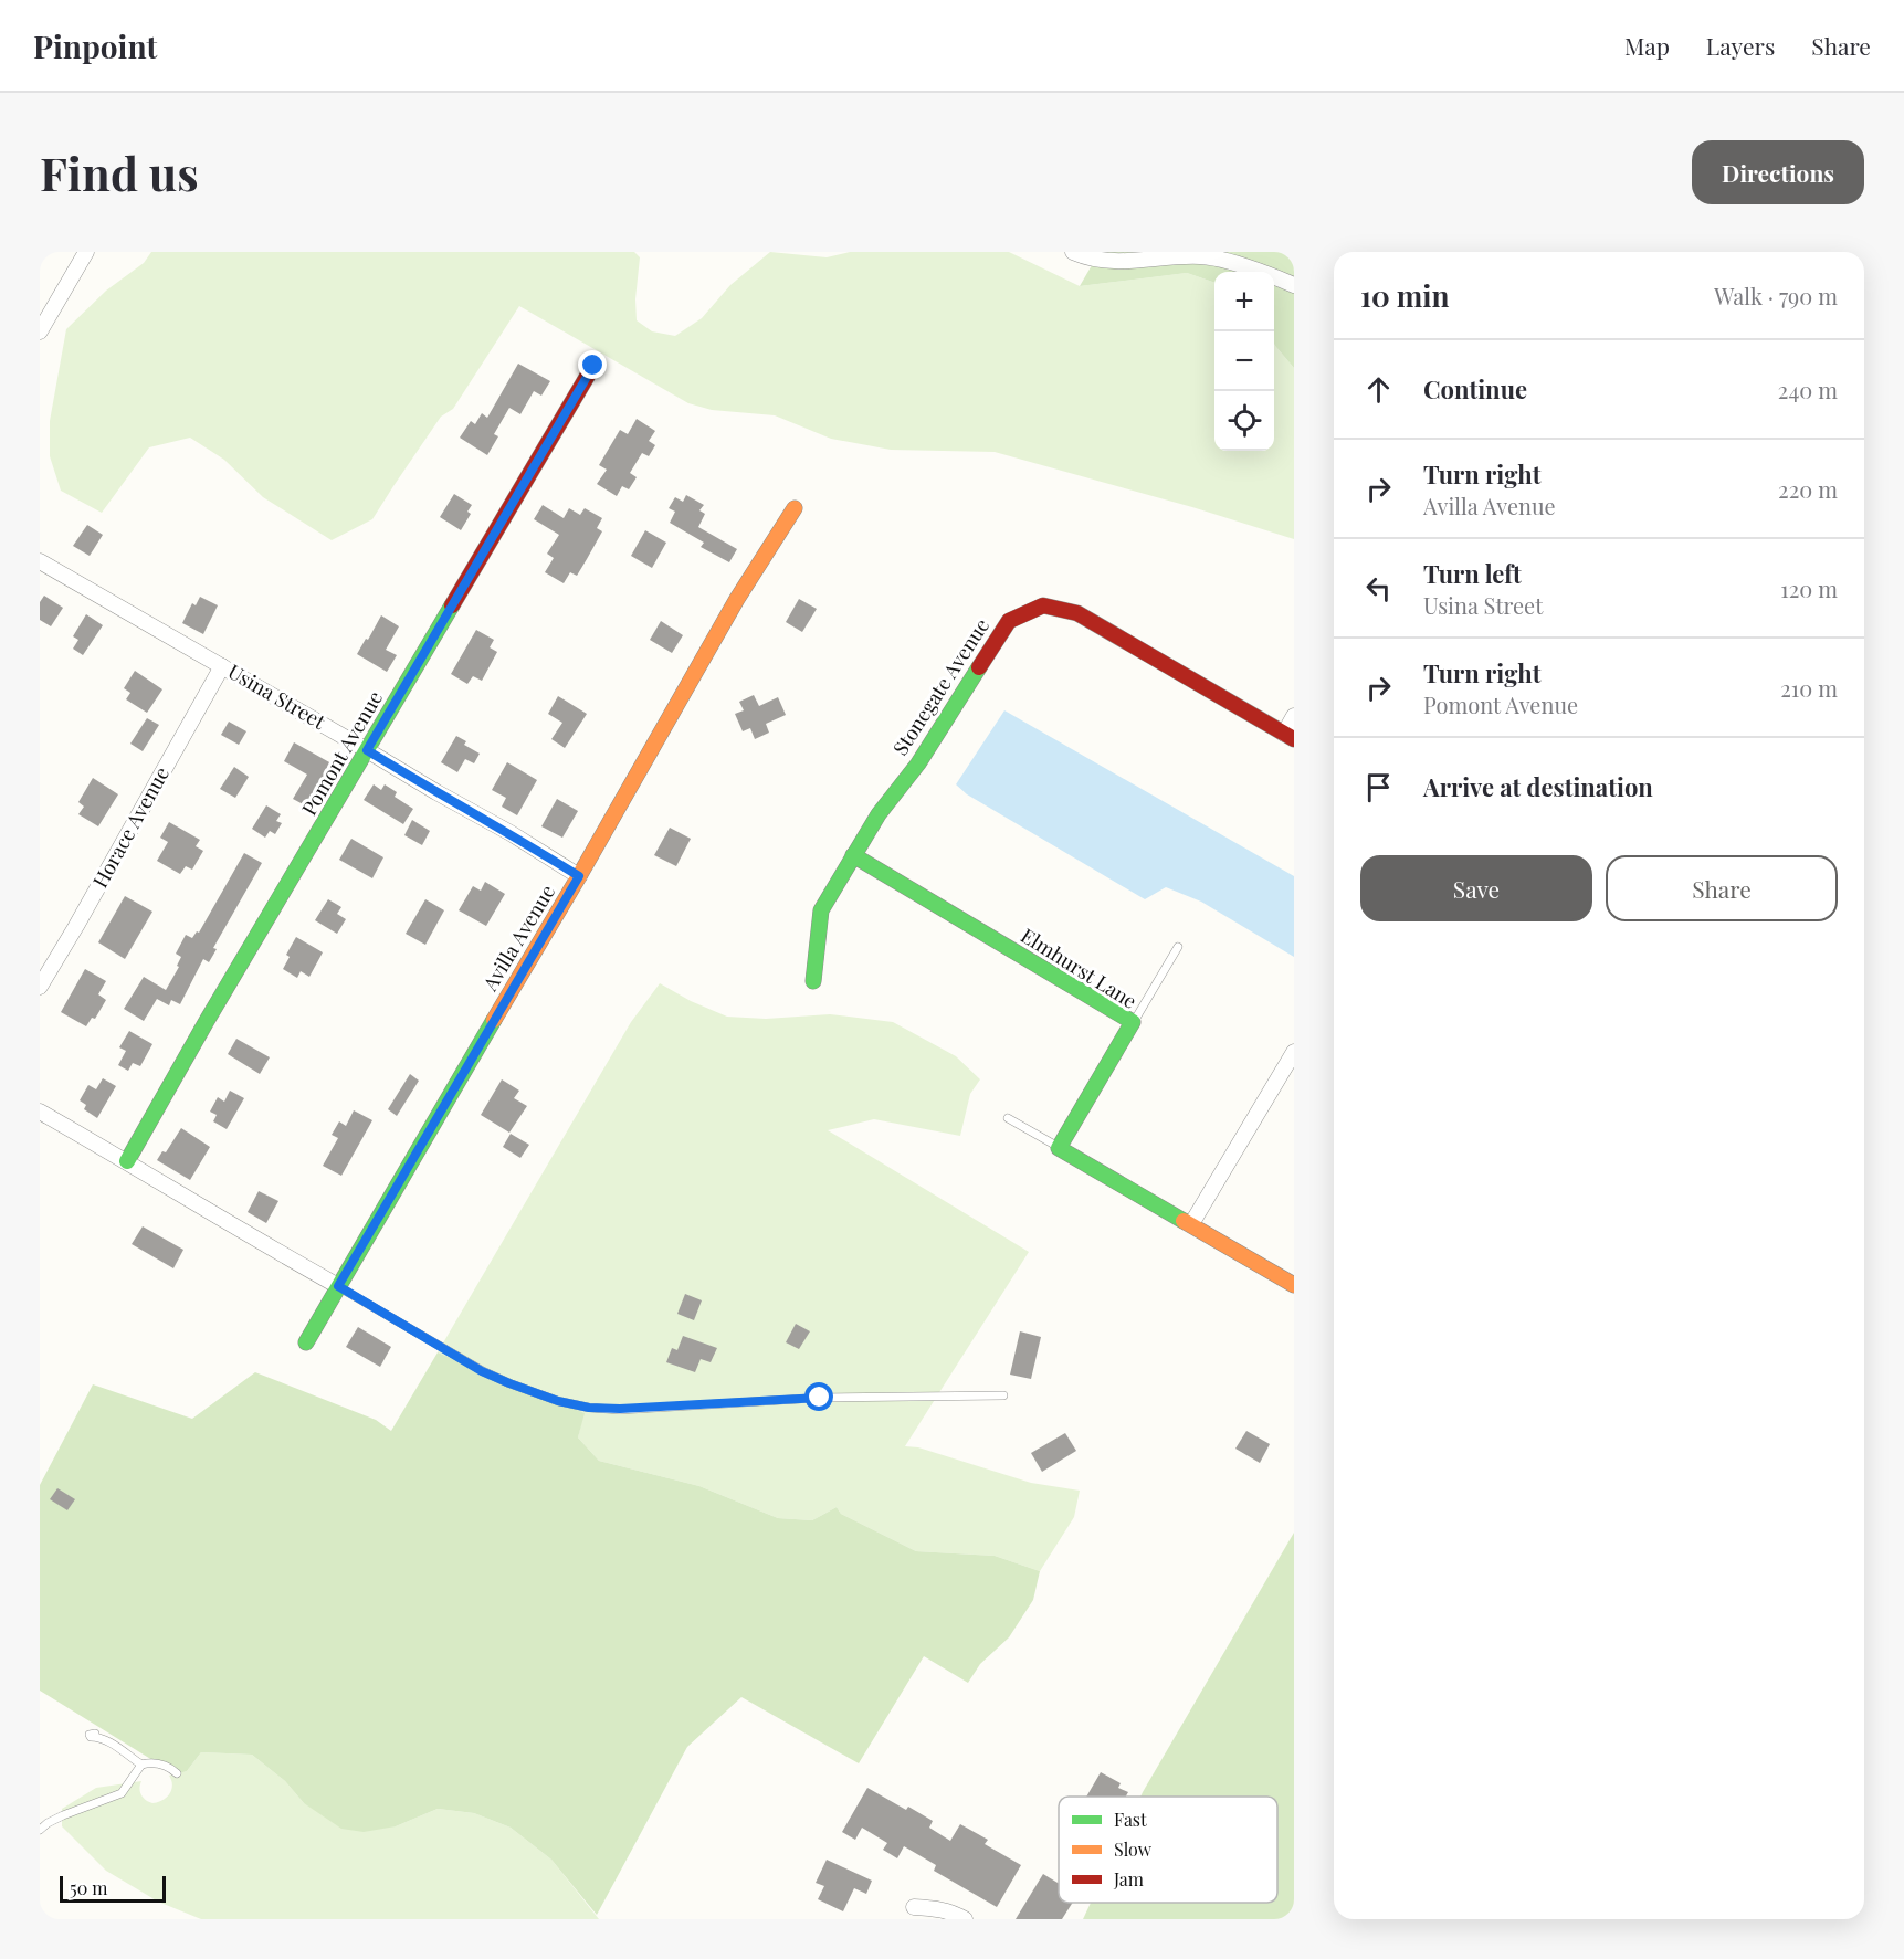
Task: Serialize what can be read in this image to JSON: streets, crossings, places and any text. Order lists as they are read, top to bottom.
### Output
{
  "streets": {
    "street": [
      "Stonegate Avenue",
      "Usina Street",
      "Pomont Avenue",
      "Horace Avenue",
      "Avilla Avenue",
      "Elmhurst Lane"
    ]
  },
  "crossings": [
    ["Stonegate Avenue", "Elmhurst Lane"],
    ["Usina Street", "Pomont Avenue"],
    ["Usina Street", "Horace Avenue"],
    ["Usina Street", "Avilla Avenue"]
  ],
  "legend": ["Fast", "Slow", "Jam"],
  "scale_bar": "50 m",
  "page": {
    "header": "Pinpoint",
    "nav": ["Map", "Layers", "Share"],
    "buttons": [
      "Directions",
      ["Save", "Share"]
    ],
    "title": "Find us",
    "heading": ["10 min", "Walk · 790 m"],
    "map_buttons": ["+", "−"],
    "list": [
      ["Continue", "240 m"],
      ["Turn right", "Avilla Avenue", "220 m"],
      ["Turn left", "Usina Street", "120 m"],
      ["Turn right", "Pomont Avenue", "210 m"],
      "Arrive at destination"
    ],
    "scale": "50 m"
  }
}
